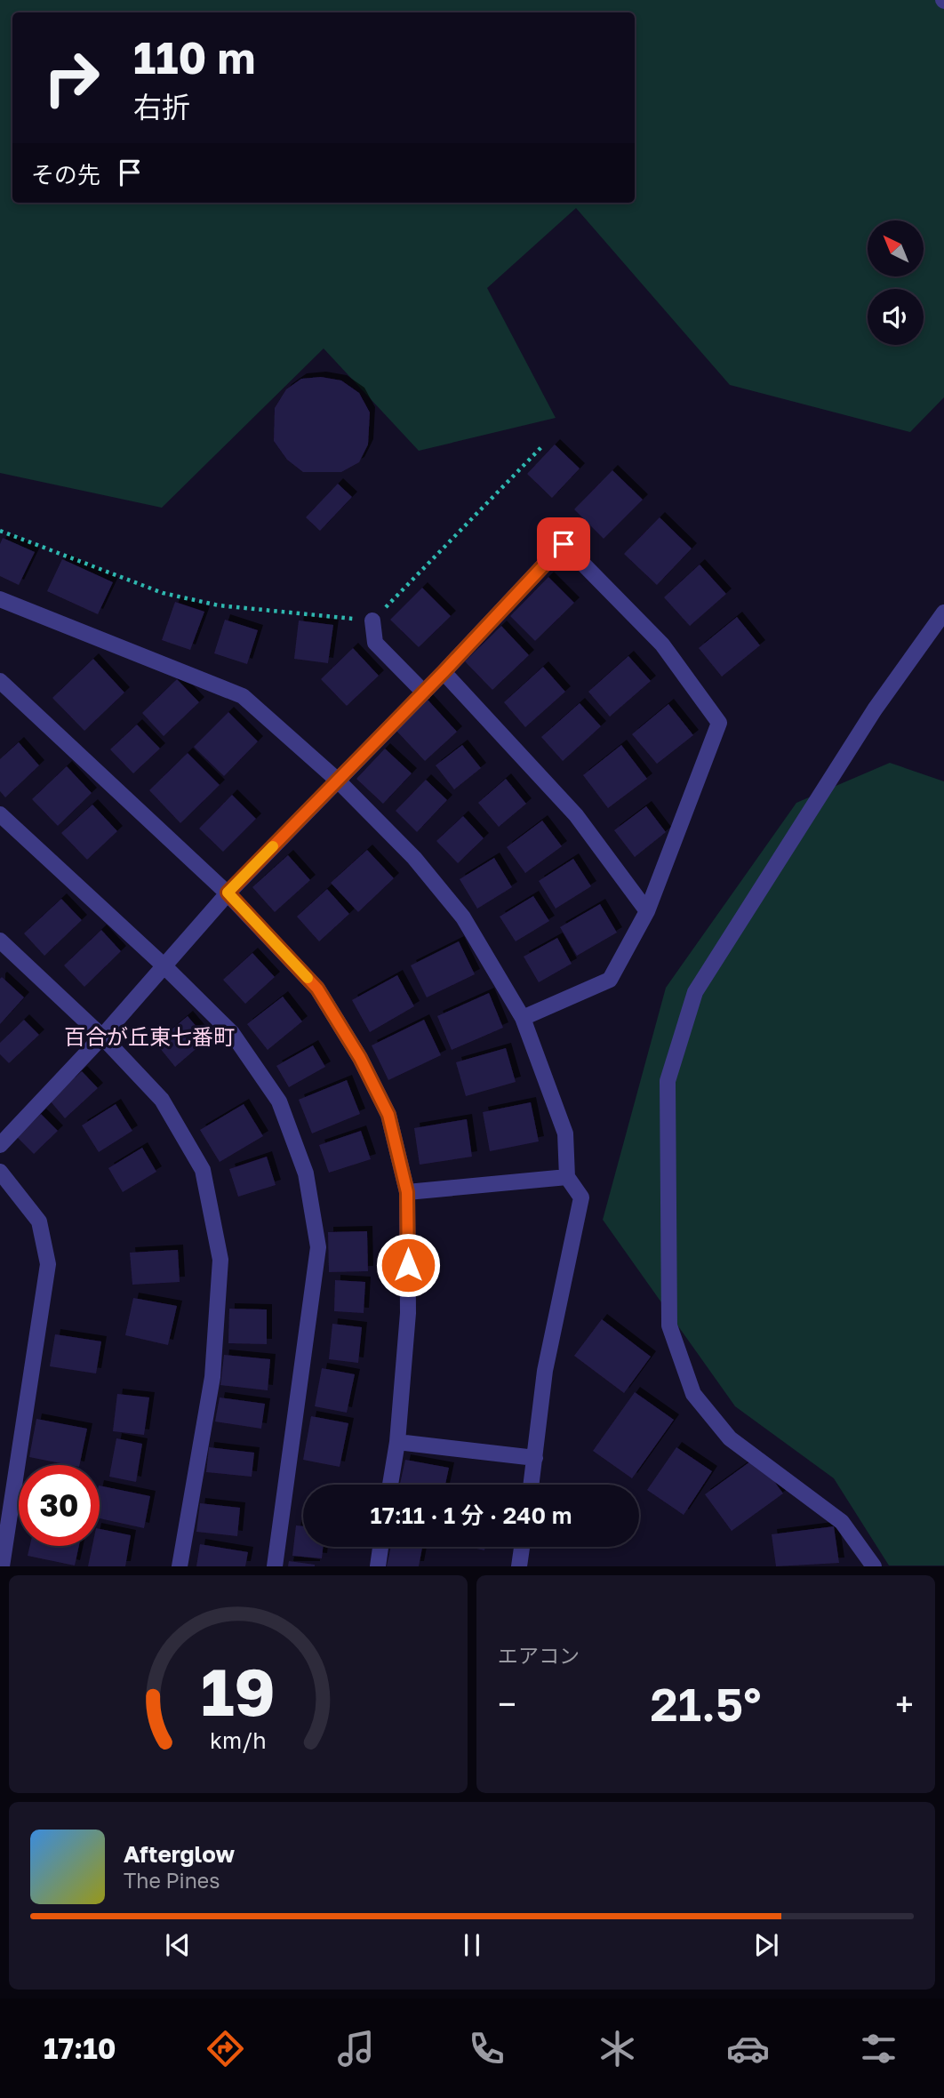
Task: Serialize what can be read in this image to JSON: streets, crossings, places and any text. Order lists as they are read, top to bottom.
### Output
{
  "districts": ["百合が丘東七番町"],
  "north": "top left",
  "page": {
    "turn": ["110 m", "右折"],
    "then": "その先",
    "limit": "30",
    "trip": "17:11 · 1 分 · 240 m",
    "tile": "エアコン",
    "heat": ["−", "21.5°", "+"],
    "song": ["Afterglow", "The Pines"],
    "tabs": "17:10",
    "gauge": ["19", "km/h"]
  }
}
